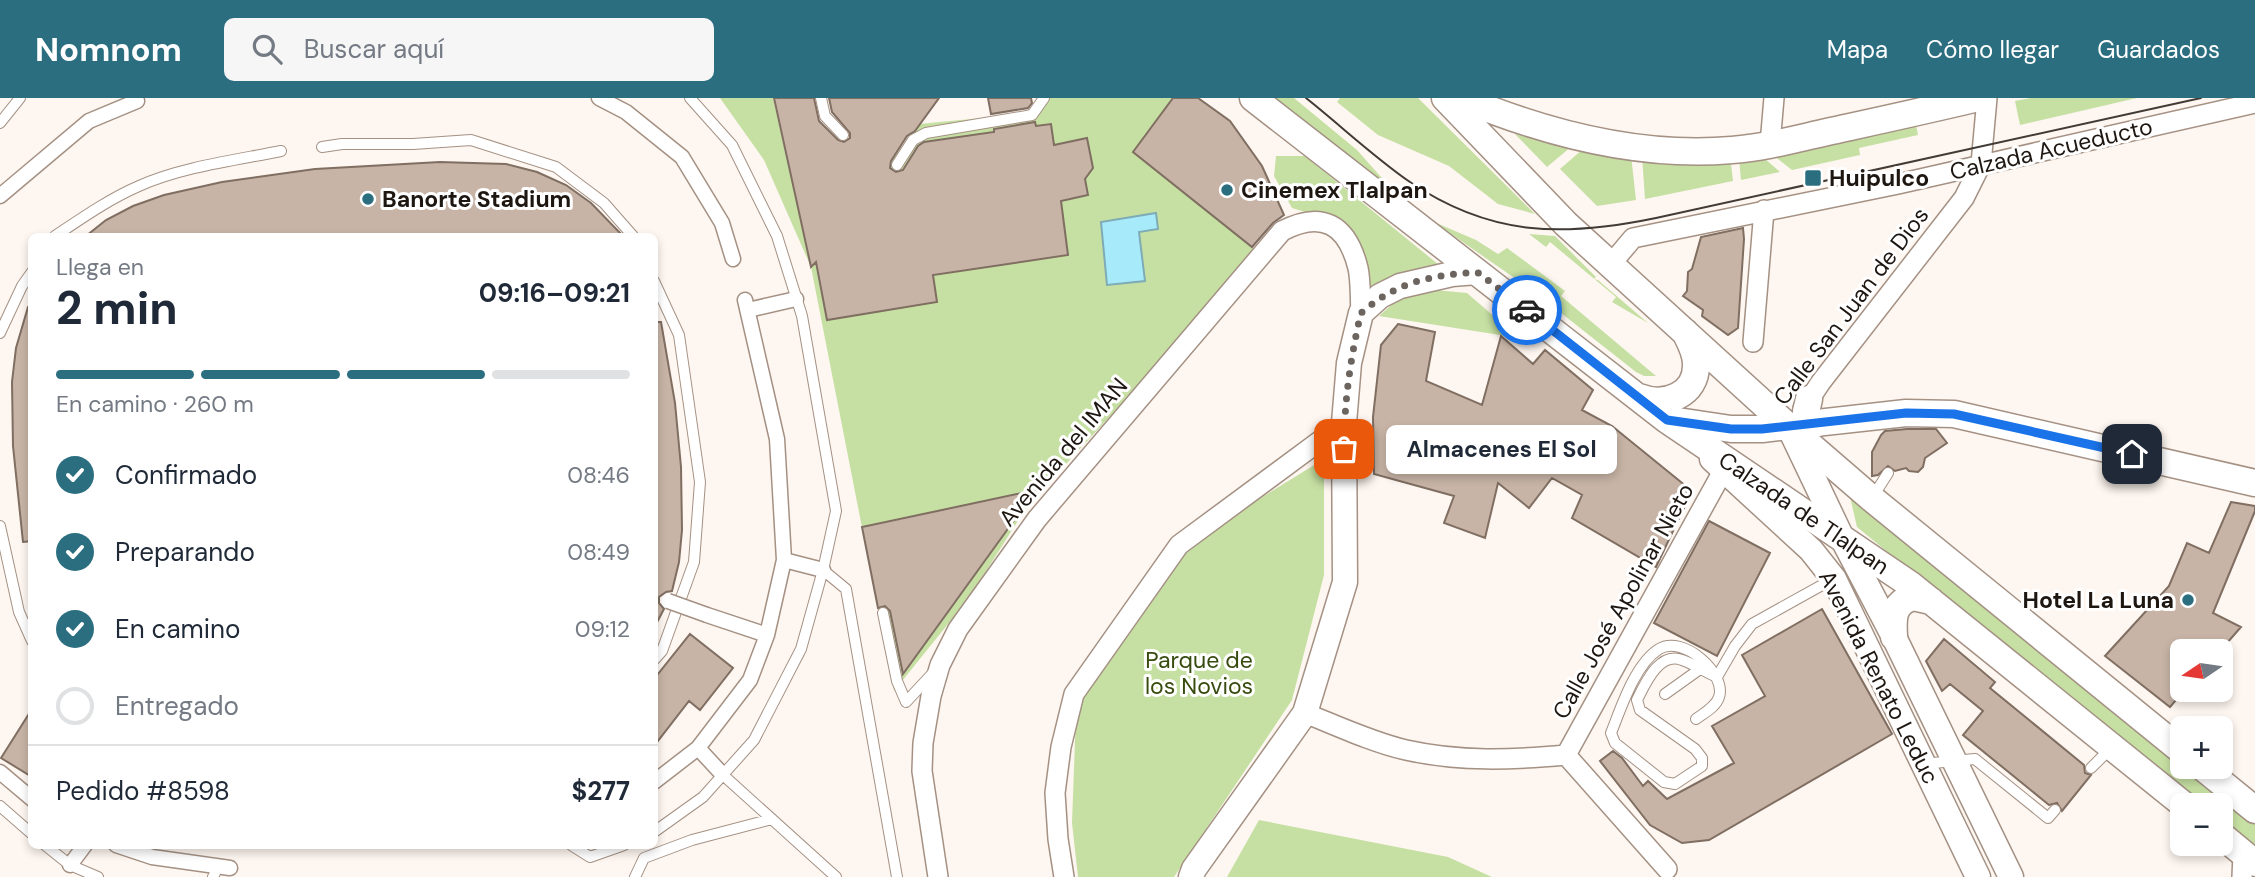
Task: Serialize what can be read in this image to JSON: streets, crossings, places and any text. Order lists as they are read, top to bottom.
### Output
{
  "streets": {
    "main road": ["Calzada de Tlalpan"],
    "street": [
      "Calzada Acueducto",
      "Calle San Juan de Dios",
      "Avenida del IMAN",
      "Calle José Apolinar Nieto",
      "Avenida Renato Leduc"
    ]
  },
  "crossings": [
    ["Calzada Acueducto", "Calle San Juan de Dios"],
    ["Calzada Acueducto", "Calzada de Tlalpan"],
    ["Calzada de Tlalpan", "Avenida Renato Leduc"],
    ["Calle José Apolinar Nieto", "Avenida Renato Leduc"]
  ],
  "parks": ["Parque de los Novios"],
  "places": {
    "transit": ["Huipulco"],
    "other": [
      "Cinemex Tlalpan",
      "Banorte Stadium",
      "Almacenes El Sol",
      "Hotel La Luna"
    ]
  },
  "north": "left",
  "page": {
    "header": "Nomnom",
    "search": "Buscar aquí",
    "nav": ["Mapa", "Cómo llegar", "Guardados"],
    "heading": ["2 min", "Llega en", "09:16–09:21"],
    "panel": ["Pedido #8598", "$277"],
    "bar": "En camino · 260 m",
    "bubble": "Almacenes El Sol",
    "list": [
      ["Confirmado", "08:46"],
      ["Preparando", "08:49"],
      ["En camino", "09:12"],
      "Entregado"
    ],
    "map_buttons": ["+", "−"]
  }
}
